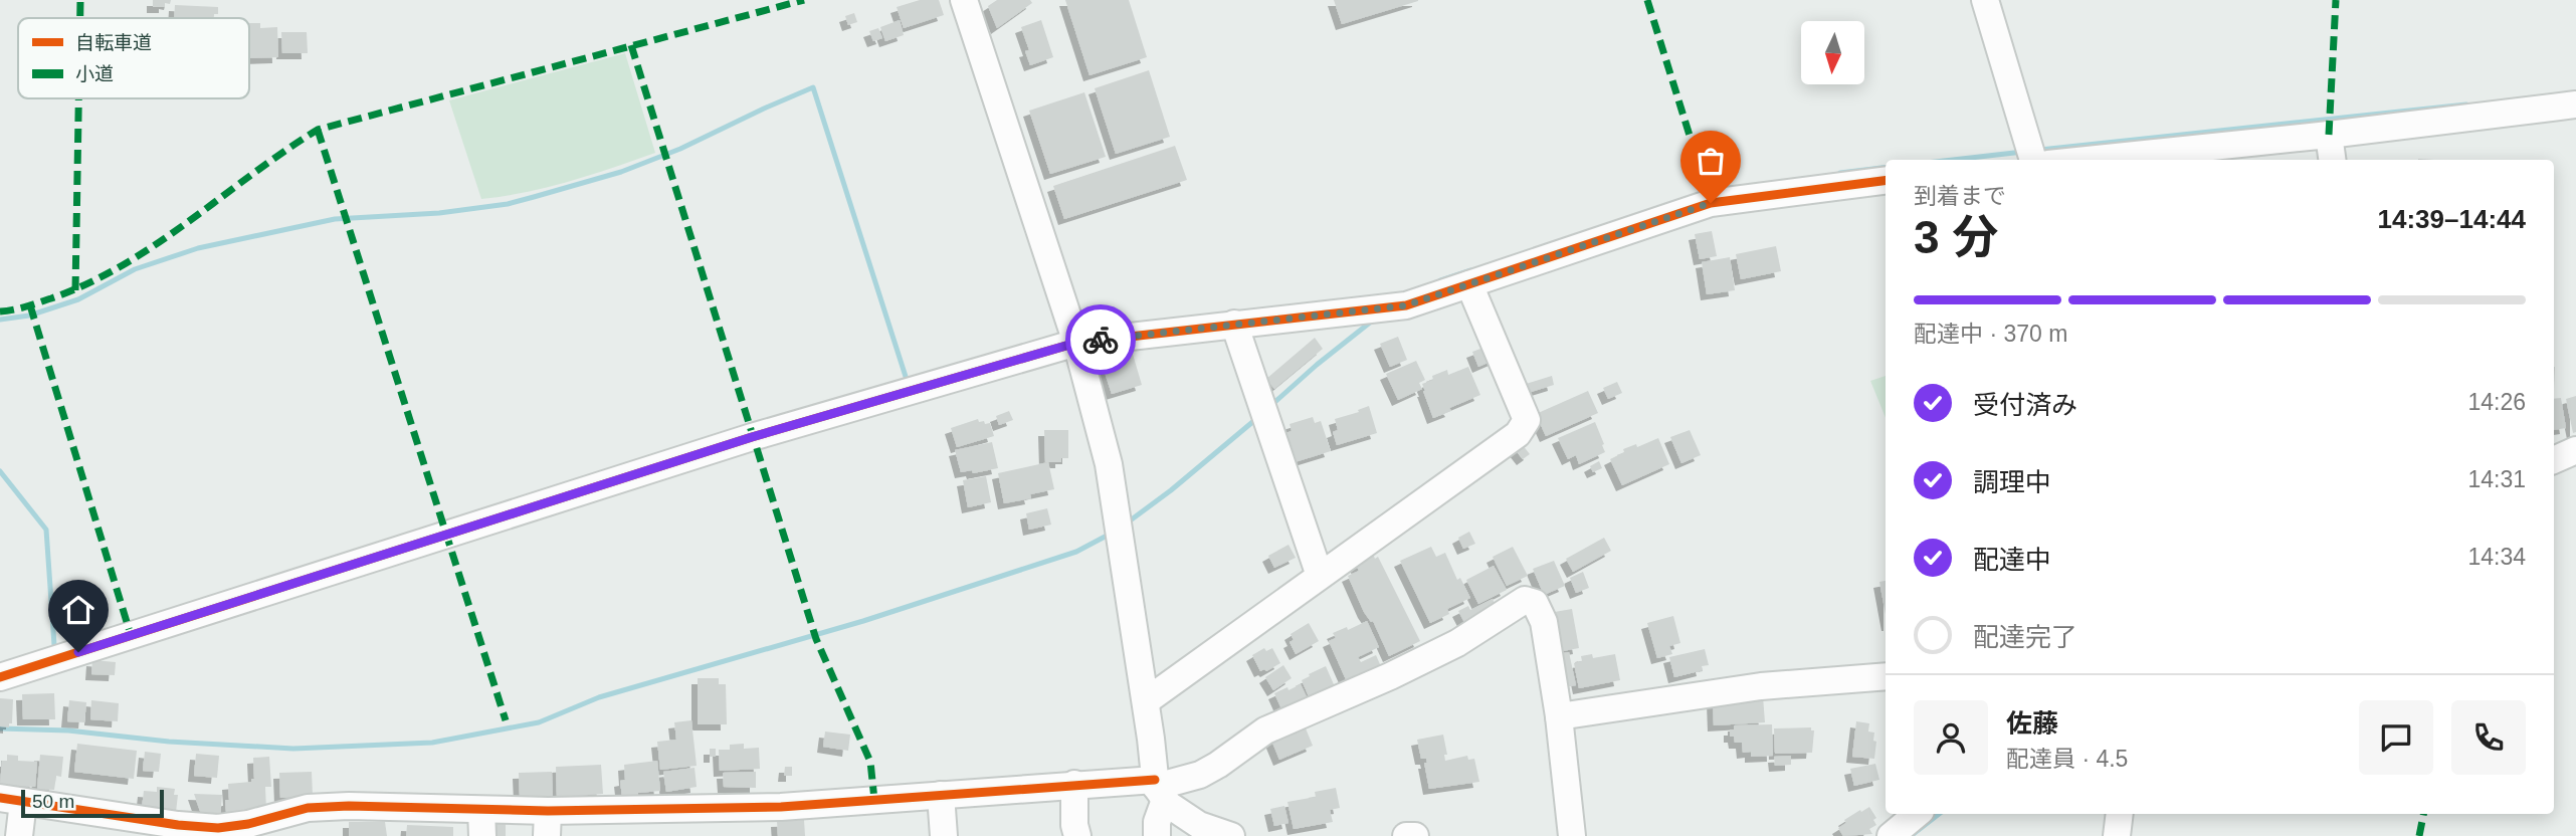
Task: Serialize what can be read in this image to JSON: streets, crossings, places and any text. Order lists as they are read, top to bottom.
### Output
{
  "legend": ["自転車道", "小道"],
  "scale_bar": "50 m",
  "north": "bottom",
  "page": {
    "heading": ["3 分", "到着まで", "14:39–14:44"],
    "panel": ["佐藤", "配達員 · 4.5"],
    "bar": "配達中 · 370 m",
    "list": [
      ["受付済み", "14:26"],
      ["調理中", "14:31"],
      ["配達中", "14:34"],
      "配達完了"
    ],
    "scale": "50 m"
  }
}
